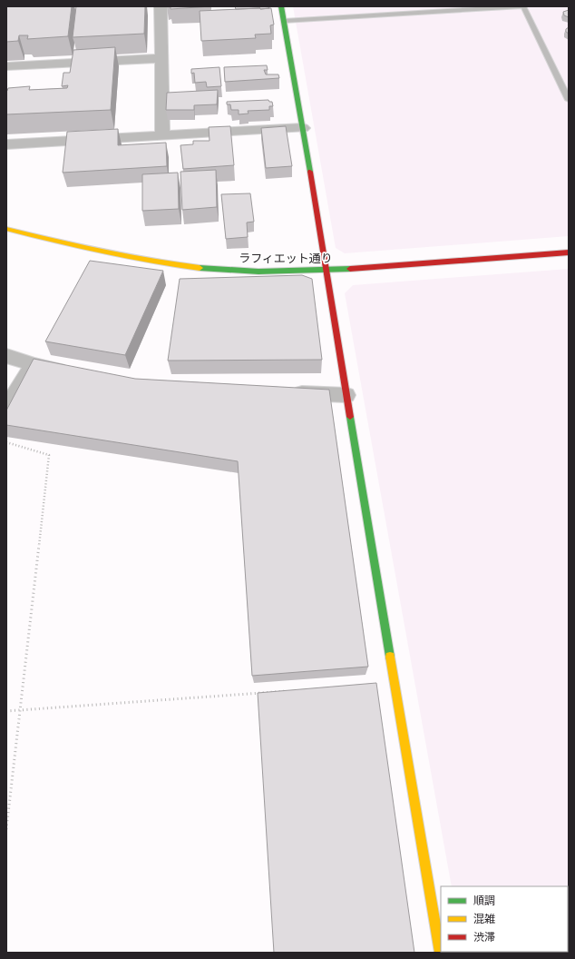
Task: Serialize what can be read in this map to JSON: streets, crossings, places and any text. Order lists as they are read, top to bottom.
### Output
{
  "streets": {
    "street": ["ラフィエット通り"]
  },
  "legend": ["順調", "混雑", "渋滞"]
}
